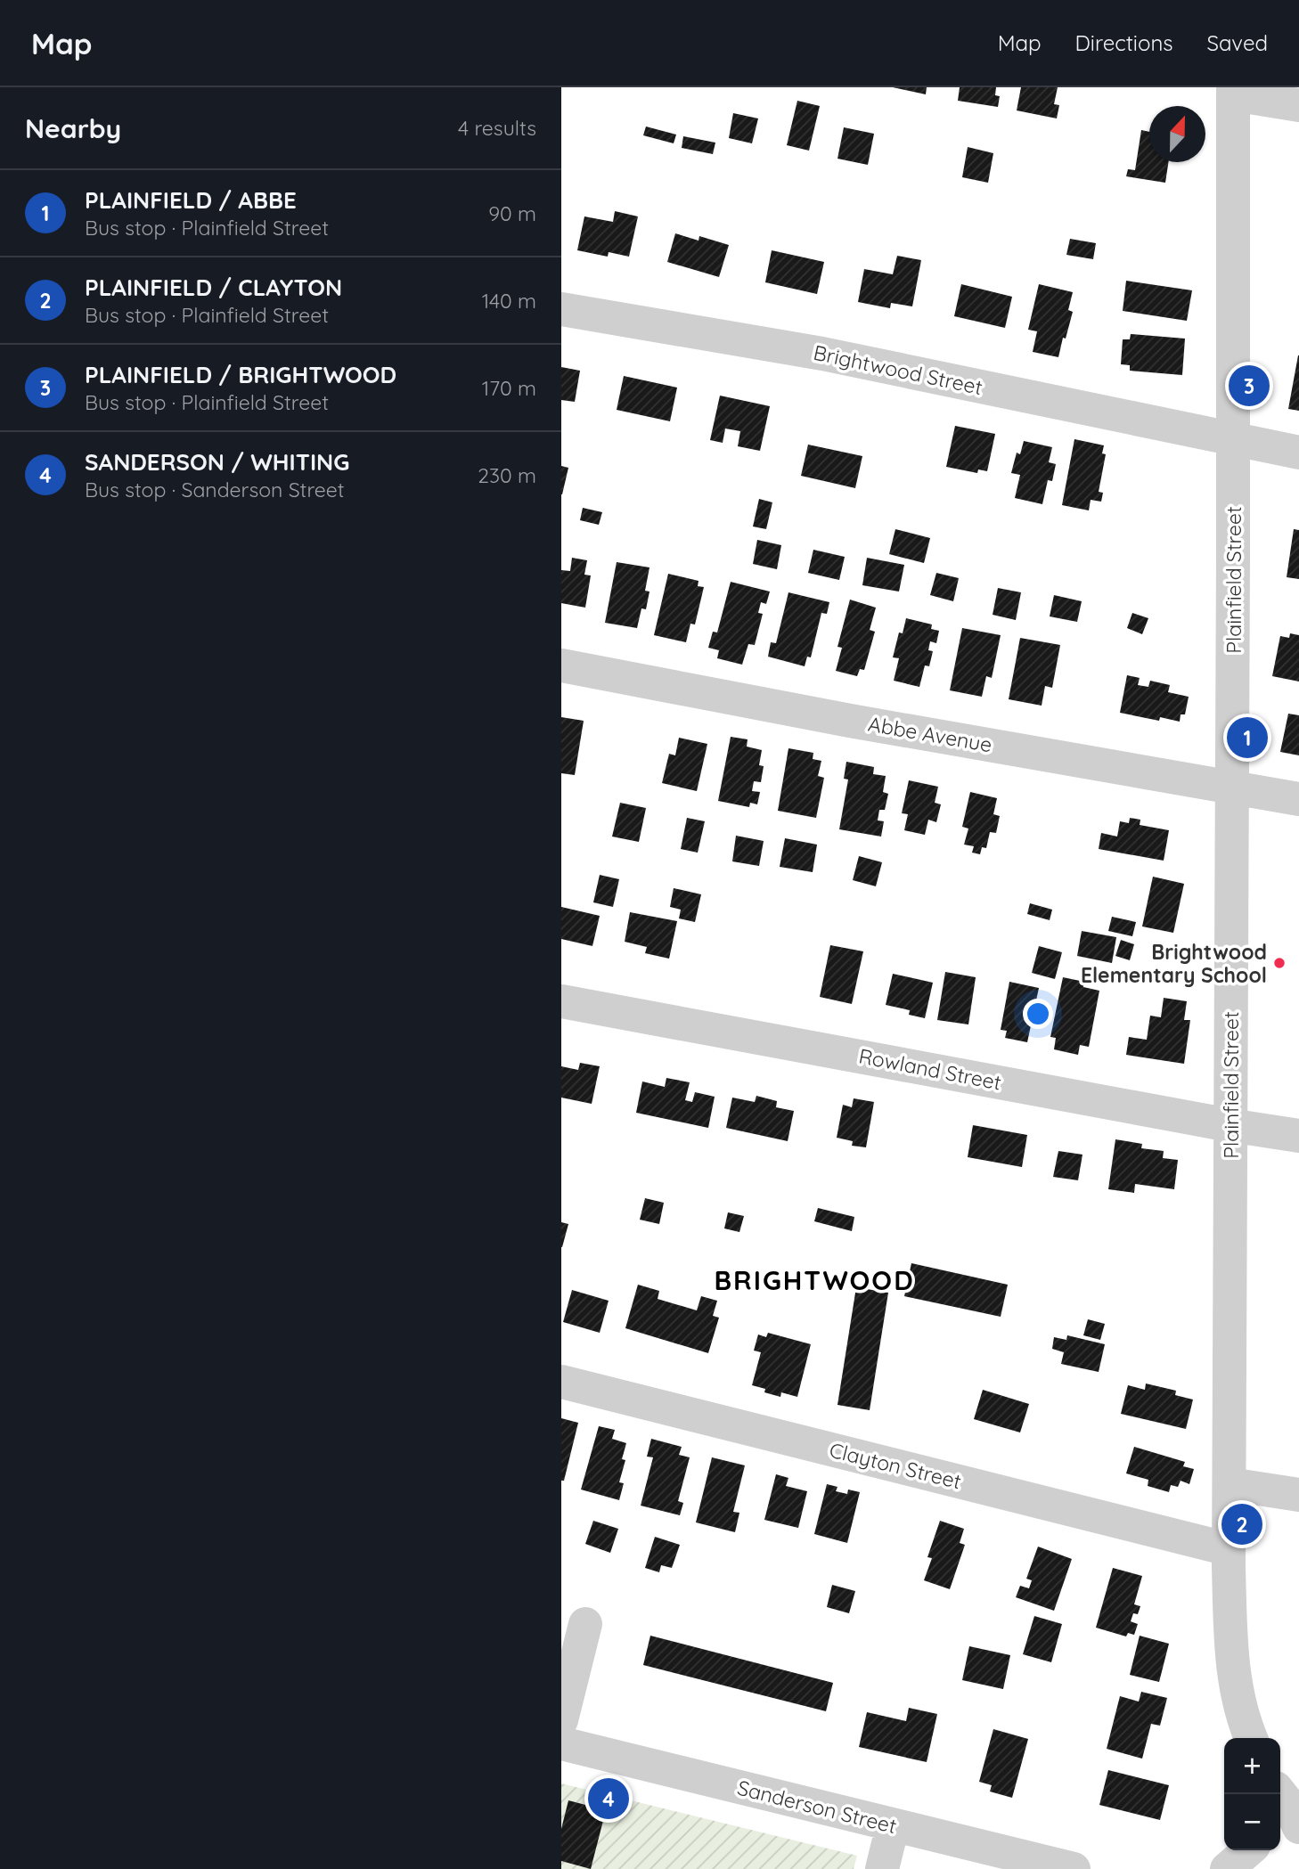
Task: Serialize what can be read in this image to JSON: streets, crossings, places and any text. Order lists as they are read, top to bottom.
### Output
{
  "streets": {
    "street": [
      "Brightwood Street",
      "Plainfield Street",
      "Abbe Avenue",
      "Rowland Street",
      "Clayton Street",
      "Sanderson Street"
    ]
  },
  "crossings": [
    ["Brightwood Street", "Plainfield Street"],
    ["Plainfield Street", "Abbe Avenue"],
    ["Plainfield Street", "Rowland Street"],
    ["Plainfield Street", "Clayton Street"]
  ],
  "districts": ["BRIGHTWOOD"],
  "places": ["Brightwood Elementary School"],
  "north": "top",
  "page": {
    "header": "Map",
    "nav": ["Map", "Directions", "Saved"],
    "heading": ["Nearby", "4 results"],
    "list": [
      {
        "mark": "1",
        "name": "PLAINFIELD / ABBE",
        "note": "Bus stop · Plainfield Street",
        "value": "90 m"
      },
      {
        "mark": "2",
        "name": "PLAINFIELD / CLAYTON",
        "note": "Bus stop · Plainfield Street",
        "value": "140 m"
      },
      {
        "mark": "3",
        "name": "PLAINFIELD / BRIGHTWOOD",
        "note": "Bus stop · Plainfield Street",
        "value": "170 m"
      },
      {
        "mark": "4",
        "name": "SANDERSON / WHITING",
        "note": "Bus stop · Sanderson Street",
        "value": "230 m"
      }
    ],
    "pins": [
      "3",
      "1",
      "2",
      "4"
    ],
    "map_buttons": ["+", "−"]
  }
}
